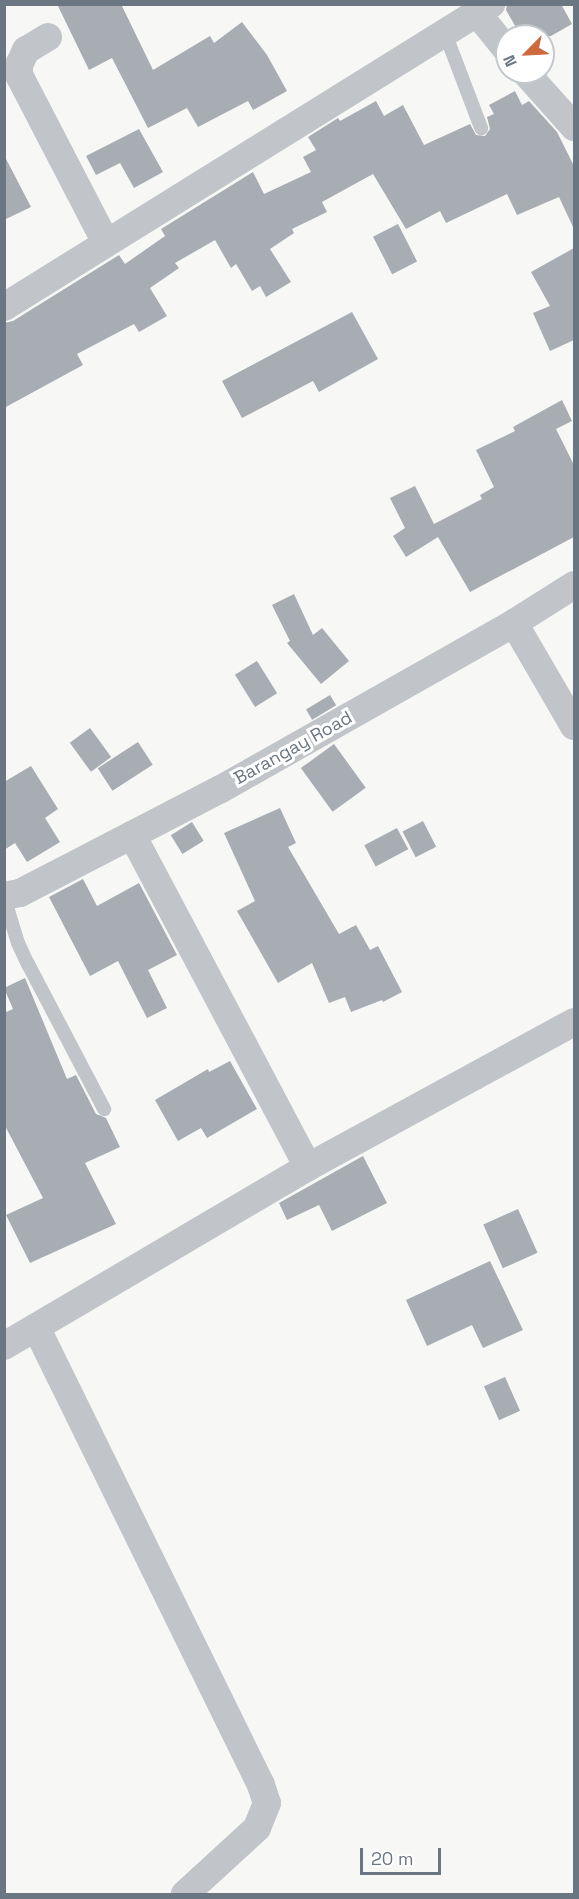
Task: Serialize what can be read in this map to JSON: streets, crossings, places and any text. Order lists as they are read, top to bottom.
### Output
{
  "streets": {
    "street": ["Barangay Road"]
  },
  "scale_bar": "20 m",
  "north": "bottom left"
}
